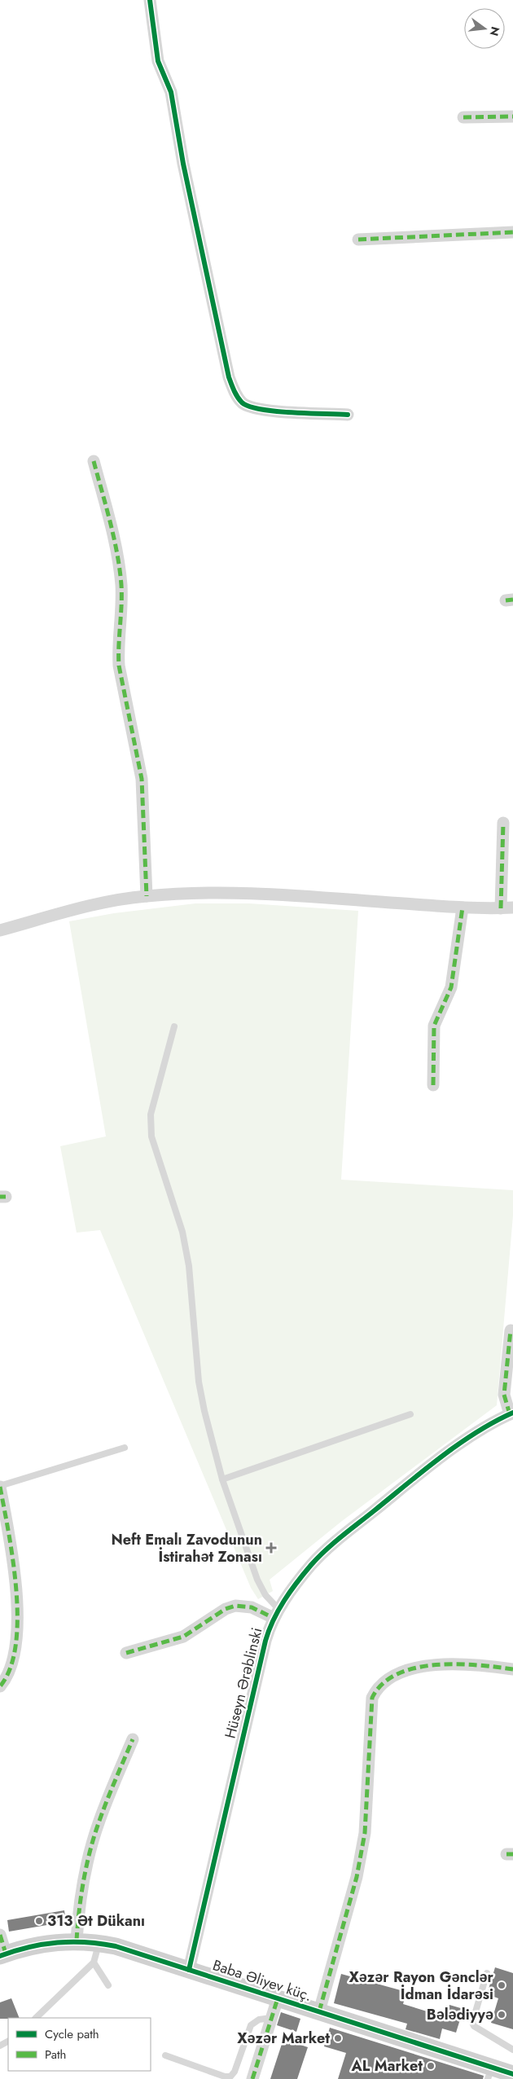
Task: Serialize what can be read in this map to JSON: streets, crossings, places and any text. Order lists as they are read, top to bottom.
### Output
{
  "streets": {
    "street": ["Hüseyn Ərəblinski", "Baba Əliyev küç."]
  },
  "crossings": [
    ["Hüseyn Ərəblinski", "Baba Əliyev küç."]
  ],
  "places": {
    "health": ["Neft Emalı Zavodunun İstirahət Zonası"],
    "other": [
      "313 Ət Dükanı",
      "Xəzər Rayon Gənclər İdman İdarəsi",
      "Bələdiyyə",
      "Xəzər Market",
      "AL Market"
    ]
  },
  "legend": ["Cycle path", "Path"],
  "north": "right"
}
